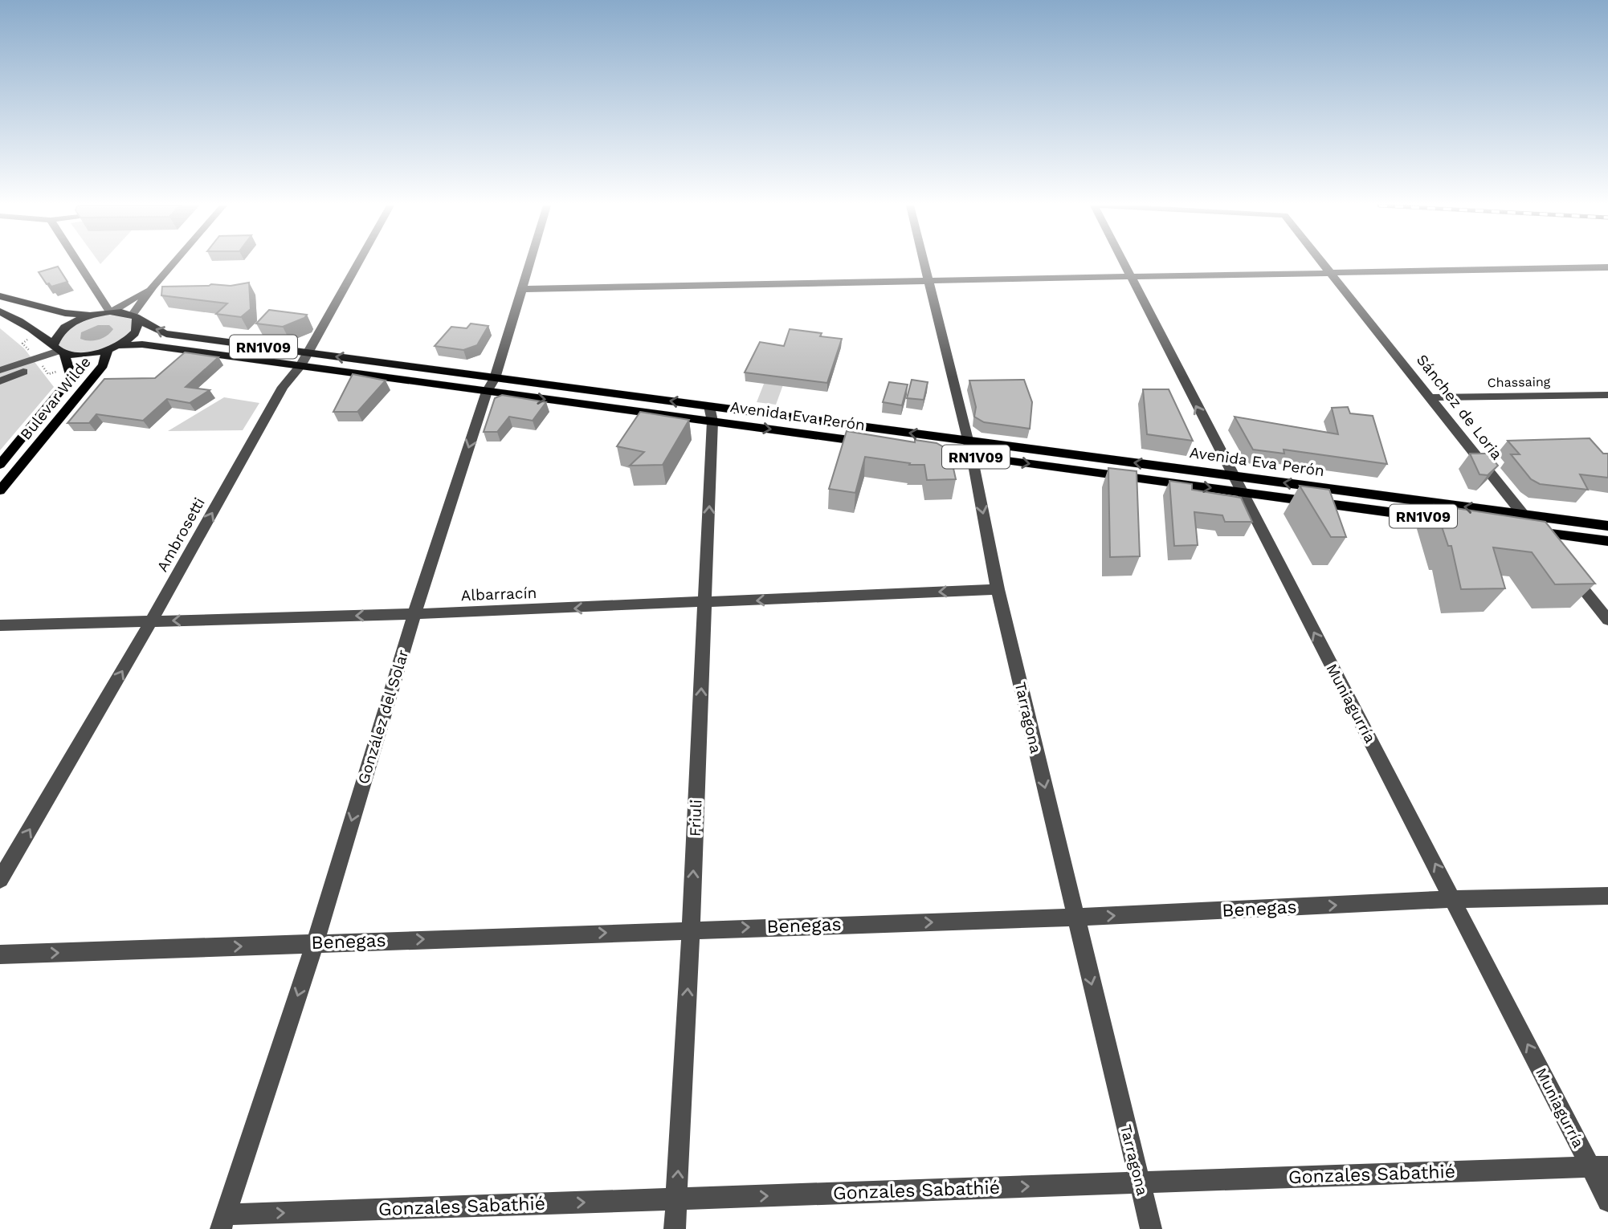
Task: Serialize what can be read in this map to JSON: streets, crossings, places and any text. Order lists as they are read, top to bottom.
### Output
{
  "streets": {
    "main road": ["RN1V09", "Bulevar Wilde", "Avenida Eva Perón"],
    "street": [
      "Chassaing",
      "Sánchez de Loria",
      "Ambrosetti",
      "Albarracín",
      "Muniagurría",
      "González del Solar",
      "Tarragona",
      "Friuli",
      "Benegas",
      "Gonzales Sabathié"
    ]
  },
  "crossings": [
    ["RN1V09", "Bulevar Wilde"],
    ["RN1V09", "Avenida Eva Perón"],
    ["Chassaing", "Sánchez de Loria"],
    ["Bulevar Wilde", "Avenida Eva Perón"],
    ["Sánchez de Loria", "Avenida Eva Perón"],
    ["Avenida Eva Perón", "Ambrosetti"],
    ["Avenida Eva Perón", "Muniagurría"],
    ["Avenida Eva Perón", "González del Solar"],
    ["Avenida Eva Perón", "Tarragona"],
    ["Avenida Eva Perón", "Friuli"],
    ["Ambrosetti", "Albarracín"],
    ["Albarracín", "González del Solar"],
    ["Albarracín", "Tarragona"],
    ["Albarracín", "Friuli"],
    ["Muniagurría", "Benegas"],
    ["Muniagurría", "Gonzales Sabathié"],
    ["González del Solar", "Benegas"],
    ["González del Solar", "Gonzales Sabathié"],
    ["Tarragona", "Benegas"],
    ["Tarragona", "Gonzales Sabathié"],
    ["Friuli", "Benegas"],
    ["Friuli", "Gonzales Sabathié"]
  ],
  "one_way": [
    "Ambrosetti",
    "Albarracín",
    "Muniagurría",
    "González del Solar",
    "Tarragona",
    "Friuli",
    "Benegas",
    "Gonzales Sabathié"
  ]
}
